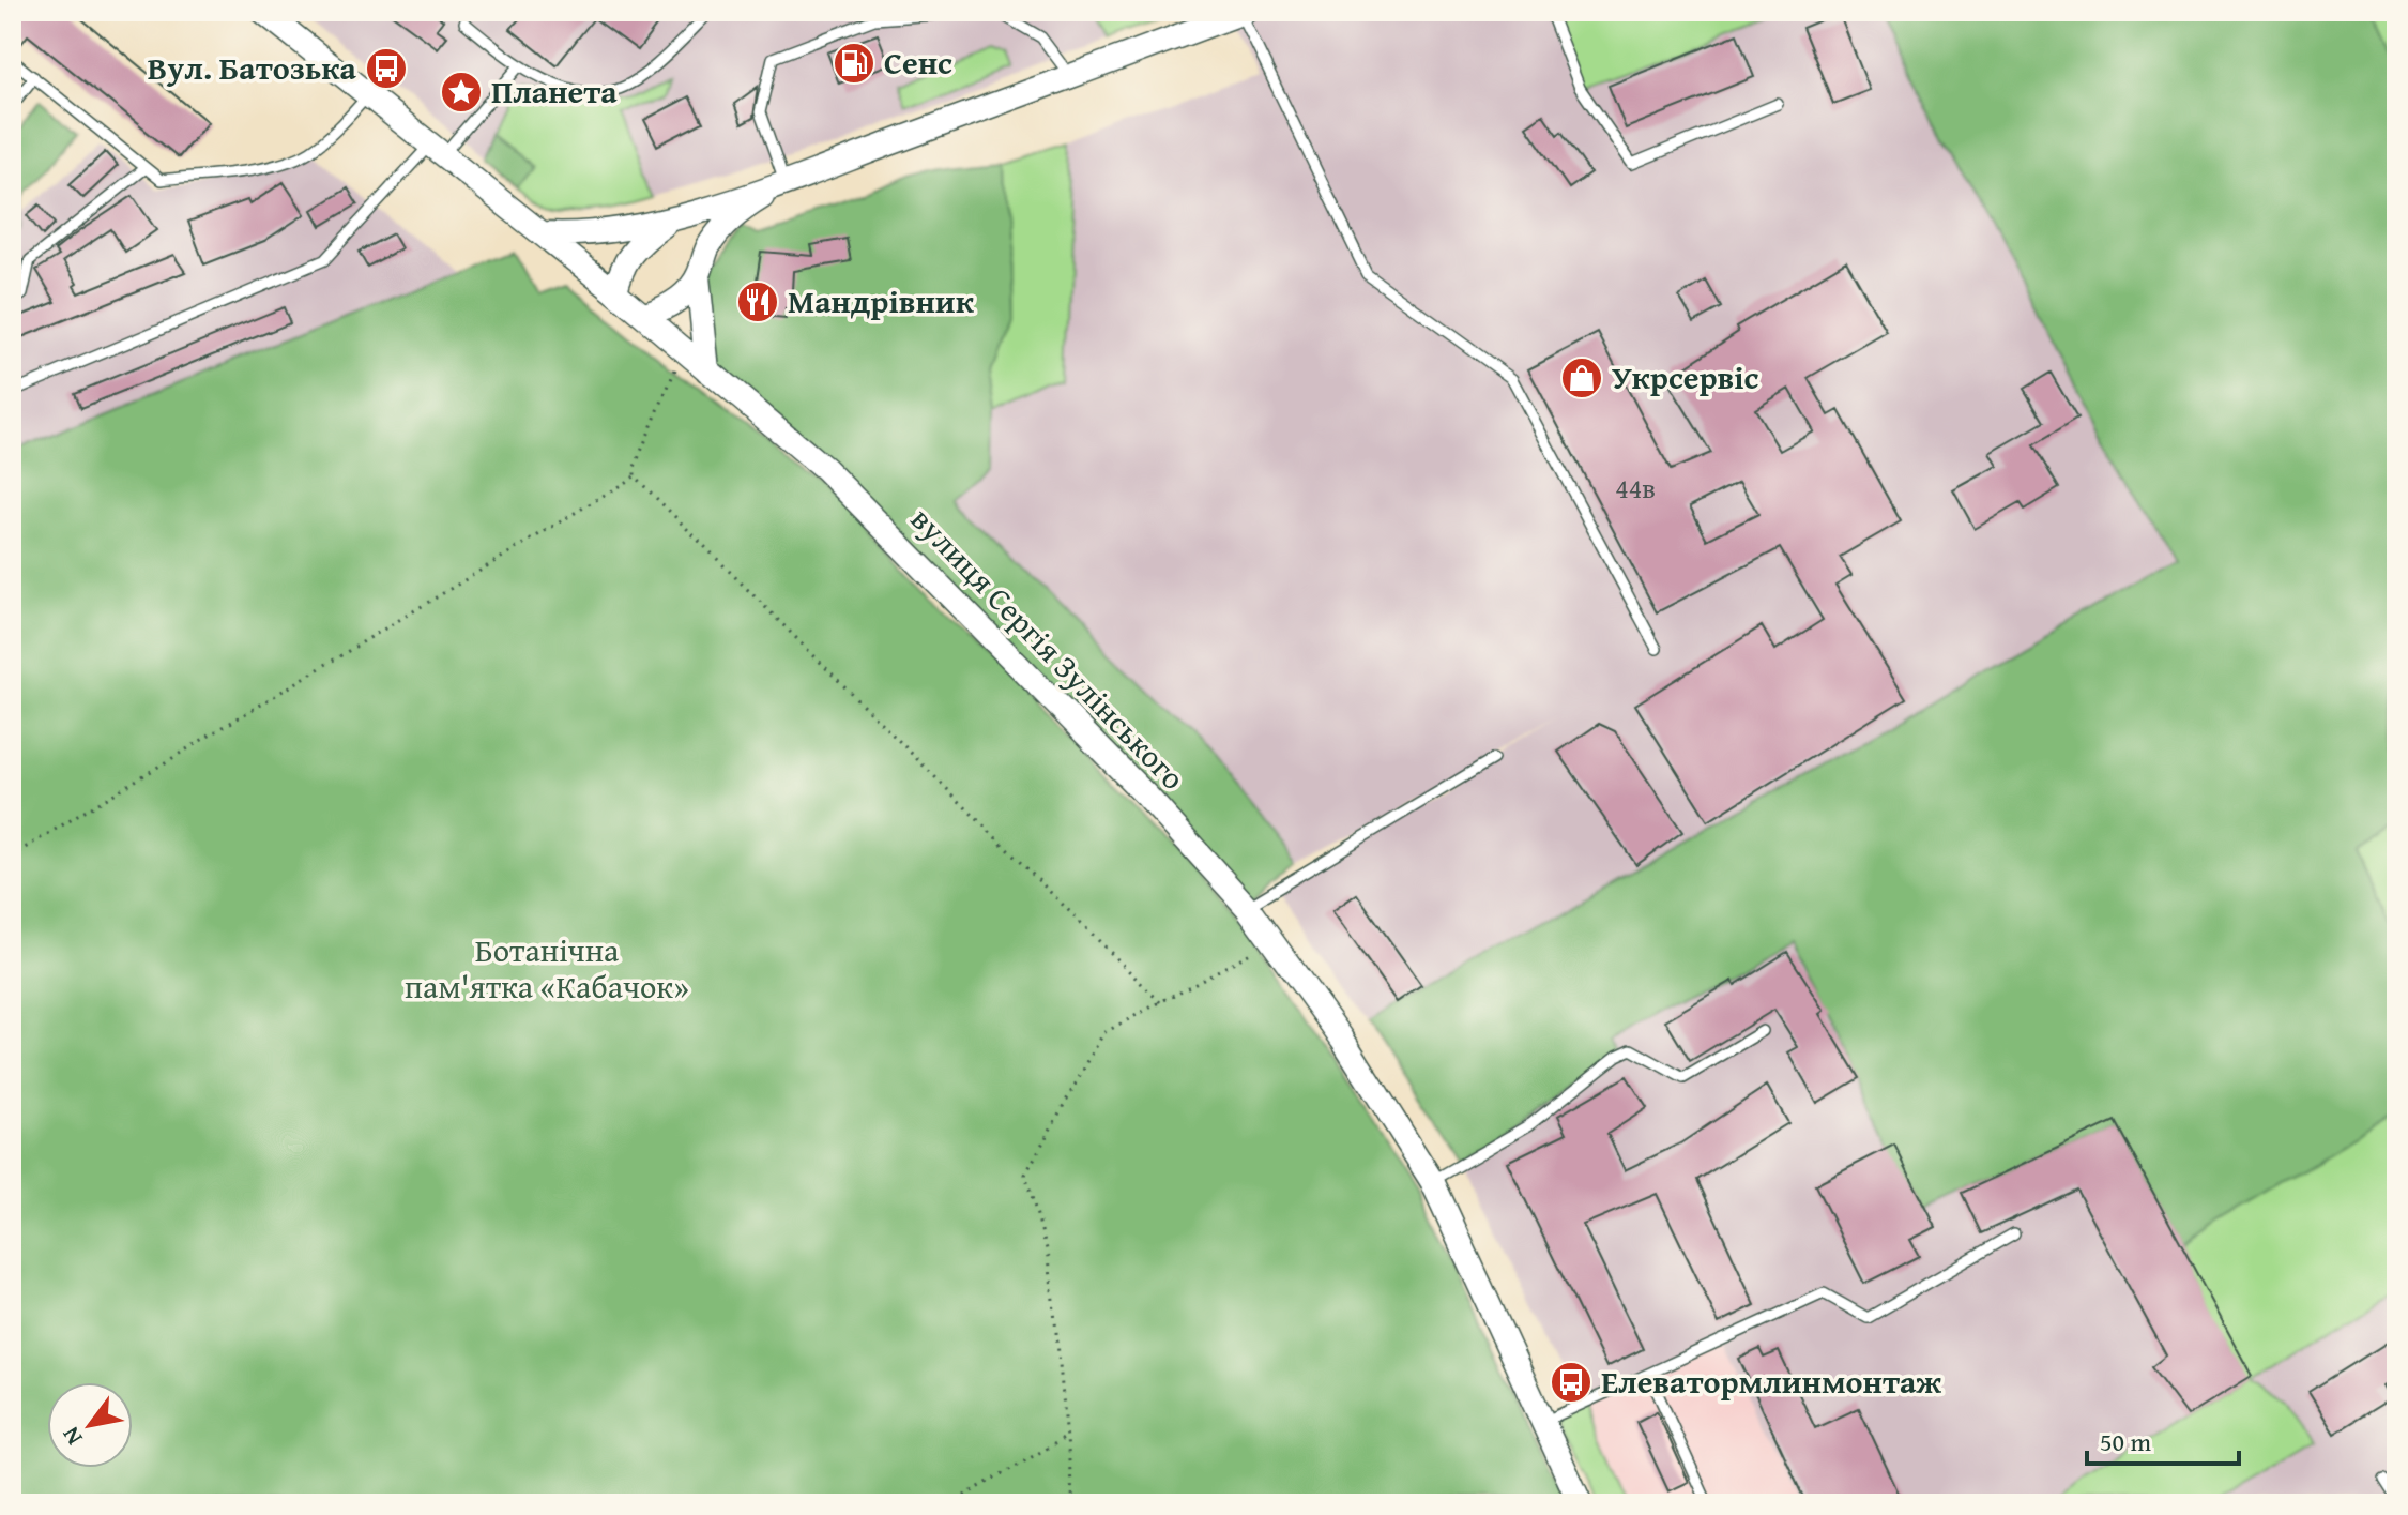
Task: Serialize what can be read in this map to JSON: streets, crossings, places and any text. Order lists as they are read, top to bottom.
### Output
{
  "streets": {
    "street": ["вулиця Сергія Зулінського"]
  },
  "parks": ["Ботанічна пам'ятка «Кабачок»"],
  "places": {
    "fuel station": ["Сенс"],
    "bus stop": ["Вул. Батозька", "Елеватормлинмонтаж"],
    "place": ["Планета"],
    "restaurant": ["Мандрівник"],
    "shop": ["Укрсервіс"]
  },
  "house_numbers": ["44в"],
  "scale_bar": "50 m",
  "north": "bottom left"
}
